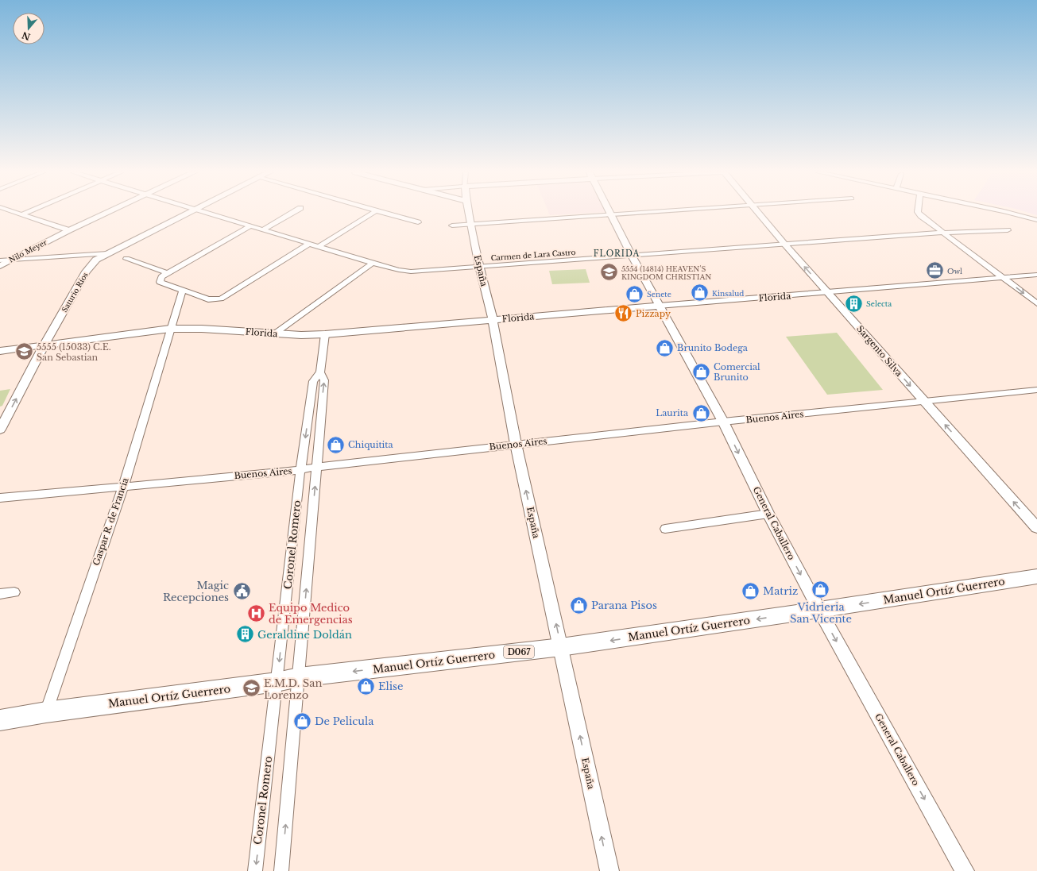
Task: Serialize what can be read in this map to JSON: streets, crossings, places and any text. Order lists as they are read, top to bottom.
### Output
{
  "streets": {
    "main road": ["Manuel Ortíz Guerrero", "D067"],
    "street": [
      "Nilo Meyer",
      "Carmen de Lara Castro",
      "España",
      "Saturio Ríos",
      "Florida",
      "Sargento Silva",
      "Buenos Aires",
      "Gaspar R. de Francia",
      "General Caballero",
      "Coronel Romero"
    ]
  },
  "crossings": [
    ["Carmen de Lara Castro", "España"],
    ["Carmen de Lara Castro", "Sargento Silva"],
    ["Carmen de Lara Castro", "General Caballero"],
    ["España", "Florida"],
    ["España", "Buenos Aires"],
    ["España", "Manuel Ortíz Guerrero"],
    ["Saturio Ríos", "Florida"],
    ["Florida", "Sargento Silva"],
    ["Florida", "Gaspar R. de Francia"],
    ["Florida", "General Caballero"],
    ["Florida", "Coronel Romero"],
    ["Sargento Silva", "Buenos Aires"],
    ["Buenos Aires", "Gaspar R. de Francia"],
    ["Buenos Aires", "General Caballero"],
    ["Buenos Aires", "Coronel Romero"],
    ["Gaspar R. de Francia", "Manuel Ortíz Guerrero"],
    ["General Caballero", "Manuel Ortíz Guerrero"],
    ["Coronel Romero", "Manuel Ortíz Guerrero"]
  ],
  "one_way": ["España", "General Caballero", "Manuel Ortíz Guerrero"],
  "districts": ["FLORIDA"],
  "places": {
    "office": ["Owl"],
    "school or university": ["5554 (14814) HEAVEN'S KINGDOM CHRISTIAN", "5555 (15033) C.E. San Sebastian", "E.M.D. San Lorenzo"],
    "shop": [
      "Kinsalud",
      "Senete",
      "Brunito Bodega",
      "Comercial Brunito",
      "Laurita",
      "Chiquitita",
      "Vidrieria San Vicente",
      "Matriz",
      "Parana Pisos",
      "Elise",
      "De Pelicula"
    ],
    "building": ["Selecta", "Geraldine Doldán"],
    "restaurant": ["Pizzapy"],
    "public building": ["Magic Recepciones"],
    "hospital": ["Equipo Medico de Emergencias"]
  },
  "north": "bottom"
}
